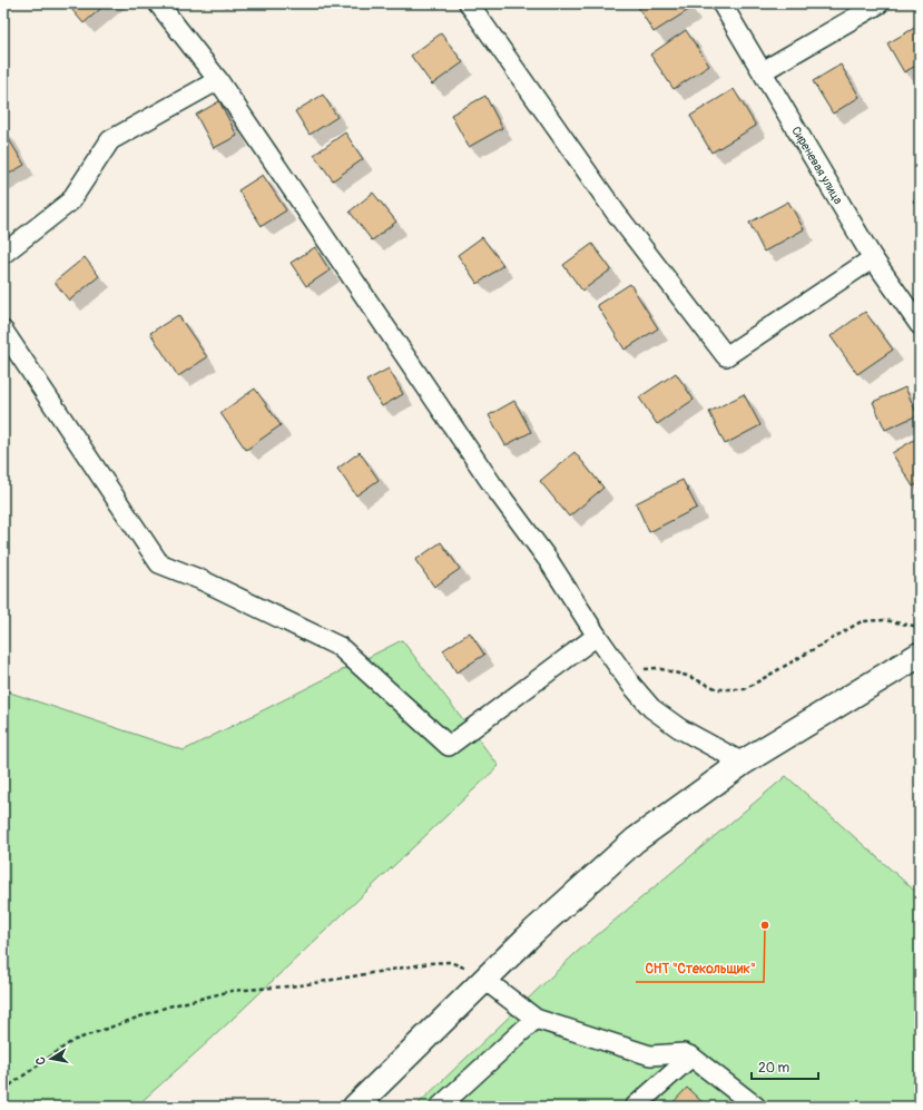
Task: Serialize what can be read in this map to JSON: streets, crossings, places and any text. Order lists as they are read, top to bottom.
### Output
{
  "streets": {
    "street": ["Сиреневая улица"]
  },
  "places": ["СНТ \"Стекольщик\""],
  "scale_bar": "20 m",
  "north": "left"
}
